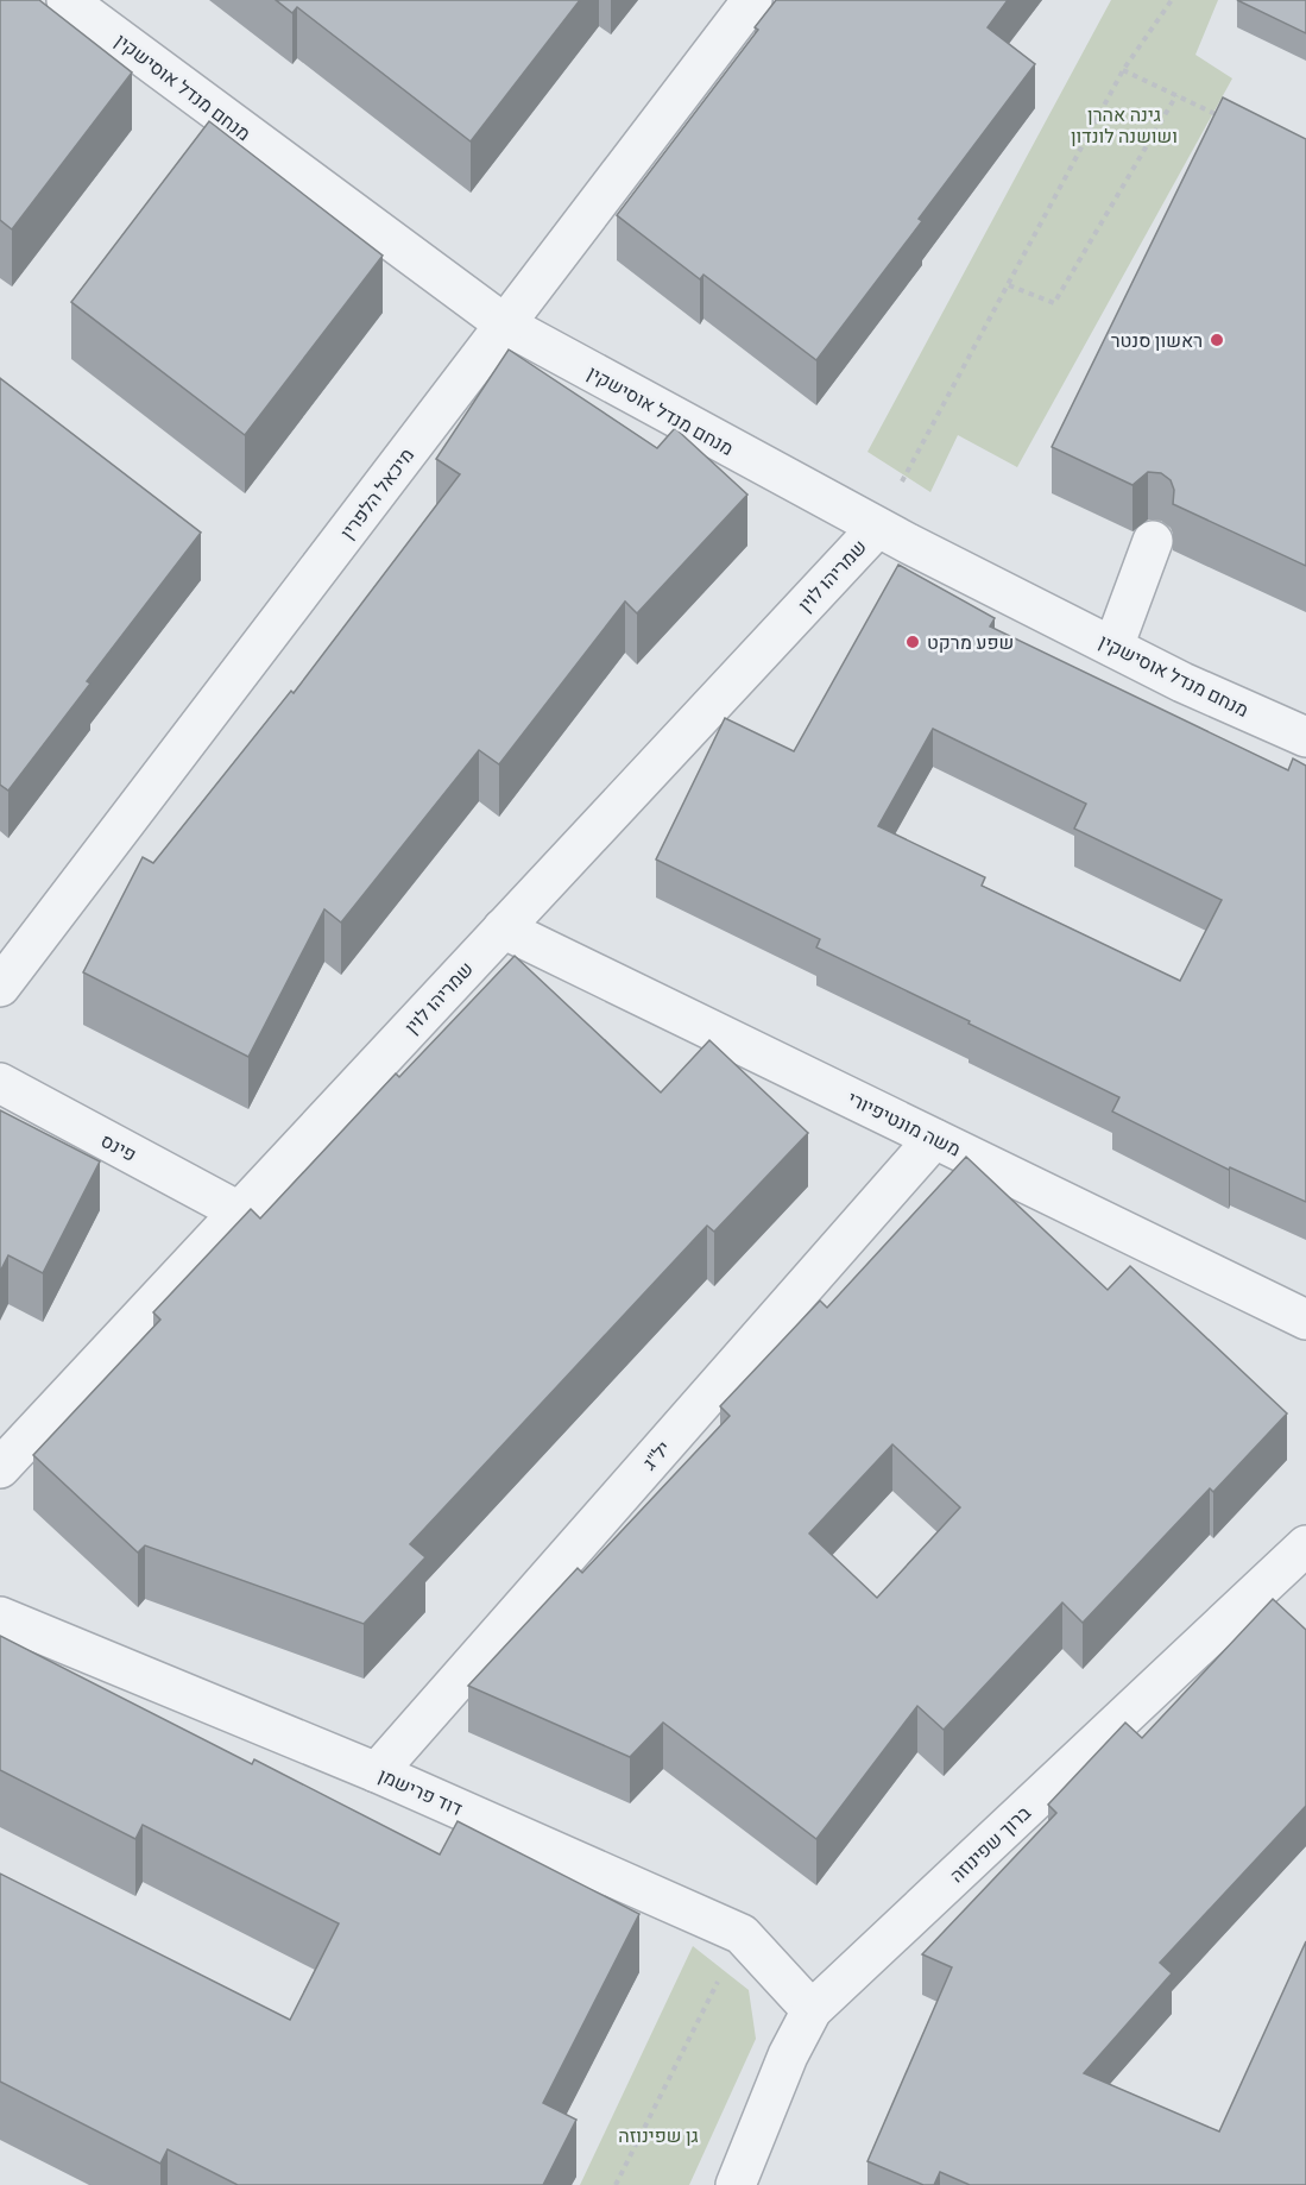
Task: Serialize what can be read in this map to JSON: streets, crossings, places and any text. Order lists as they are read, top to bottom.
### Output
{
  "streets": {
    "street": [
      "מנחם מנדל אוסישקין",
      "מיכאל הלפרין",
      "שמריהו לוין",
      "משה מונטיפיורי",
      "פינס",
      "יל\"ג",
      "דוד פרישמן",
      "ברוך שפינוזה"
    ]
  },
  "crossings": [
    ["מנחם מנדל אוסישקין", "מיכאל הלפרין"],
    ["מנחם מנדל אוסישקין", "שמריהו לוין"],
    ["שמריהו לוין", "משה מונטיפיורי"],
    ["שמריהו לוין", "פינס"],
    ["משה מונטיפיורי", "יל\"ג"],
    ["יל\"ג", "דוד פרישמן"],
    ["דוד פרישמן", "ברוך שפינוזה"]
  ],
  "parks": ["גינה אהרן ושושנה לונדון", "גן שפינוזה"],
  "places": ["ראשון סנטר", "שפע מרקט"]
}
